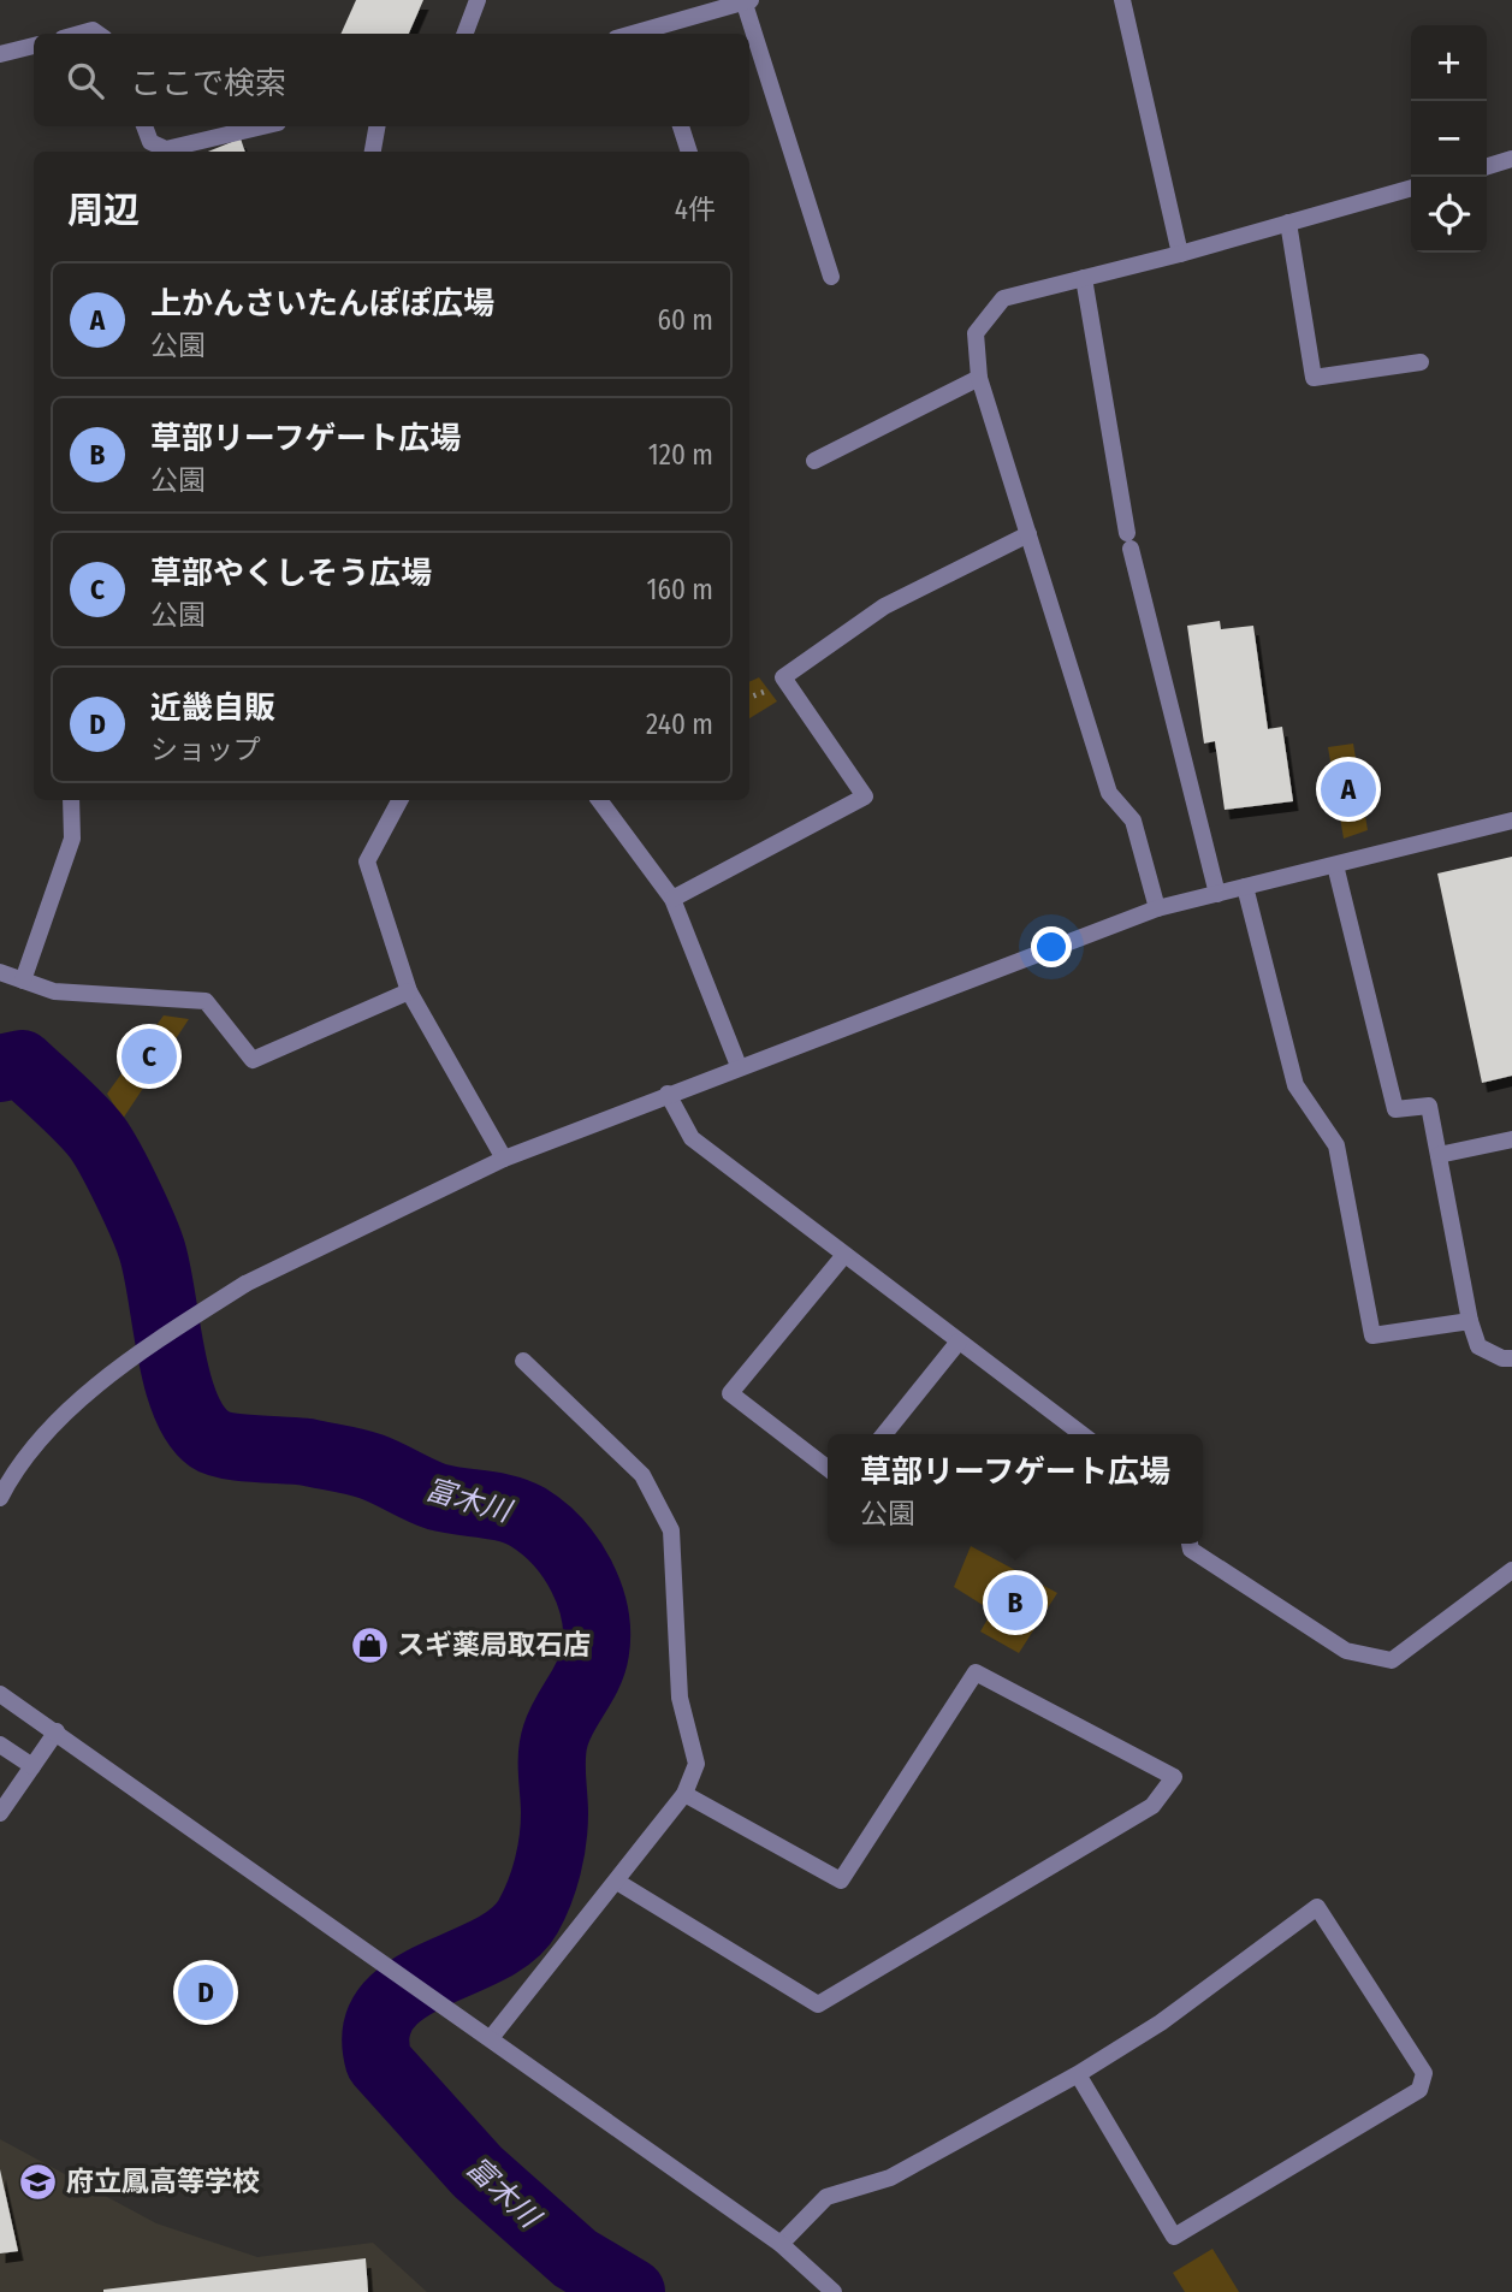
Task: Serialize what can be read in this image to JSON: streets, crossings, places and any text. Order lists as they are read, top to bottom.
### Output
{
  "water": ["富木川"],
  "places": {
    "shop": ["スギ薬局取石店"],
    "school or university": ["府立鳳高等学校"]
  },
  "page": {
    "map_buttons": ["+", "−"],
    "search": "ここで検索",
    "heading": ["周辺", "4件"],
    "list": [
      {
        "mark": "A",
        "name": "上かんさいたんぽぽ広場",
        "note": "公園",
        "value": "60 m"
      },
      {
        "mark": "B",
        "name": "草部リーフゲート広場",
        "note": "公園",
        "value": "120 m"
      },
      {
        "mark": "C",
        "name": "草部やくしそう広場",
        "note": "公園",
        "value": "160 m"
      },
      {
        "mark": "D",
        "name": "近畿自販",
        "note": "ショップ",
        "value": "240 m"
      }
    ],
    "pins": [
      "A",
      "C",
      "B",
      "D"
    ],
    "popup": ["草部リーフゲート広場", "公園"]
  }
}
